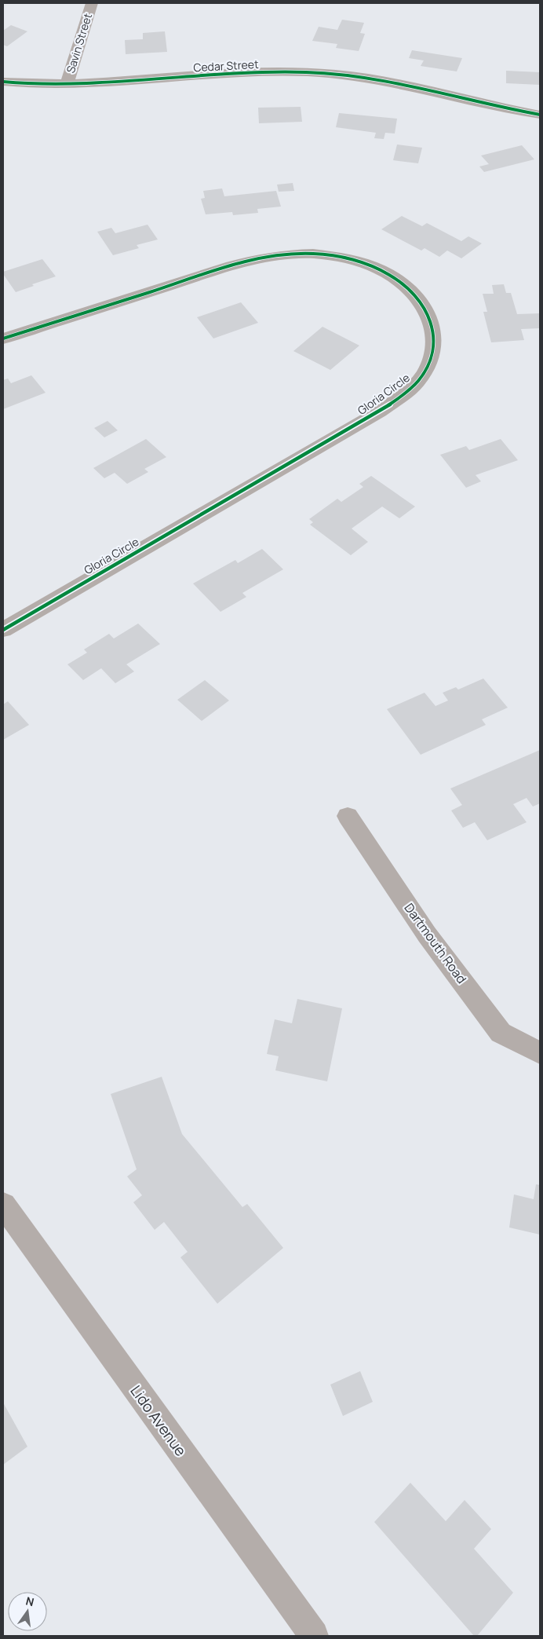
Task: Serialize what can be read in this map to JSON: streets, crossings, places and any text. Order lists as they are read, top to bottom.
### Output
{
  "streets": {
    "street": [
      "Savin Street",
      "Cedar Street",
      "Gloria Circle",
      "Dartmouth Road",
      "Lido Avenue"
    ]
  },
  "crossings": [
    ["Savin Street", "Cedar Street"]
  ],
  "north": "top"
}
